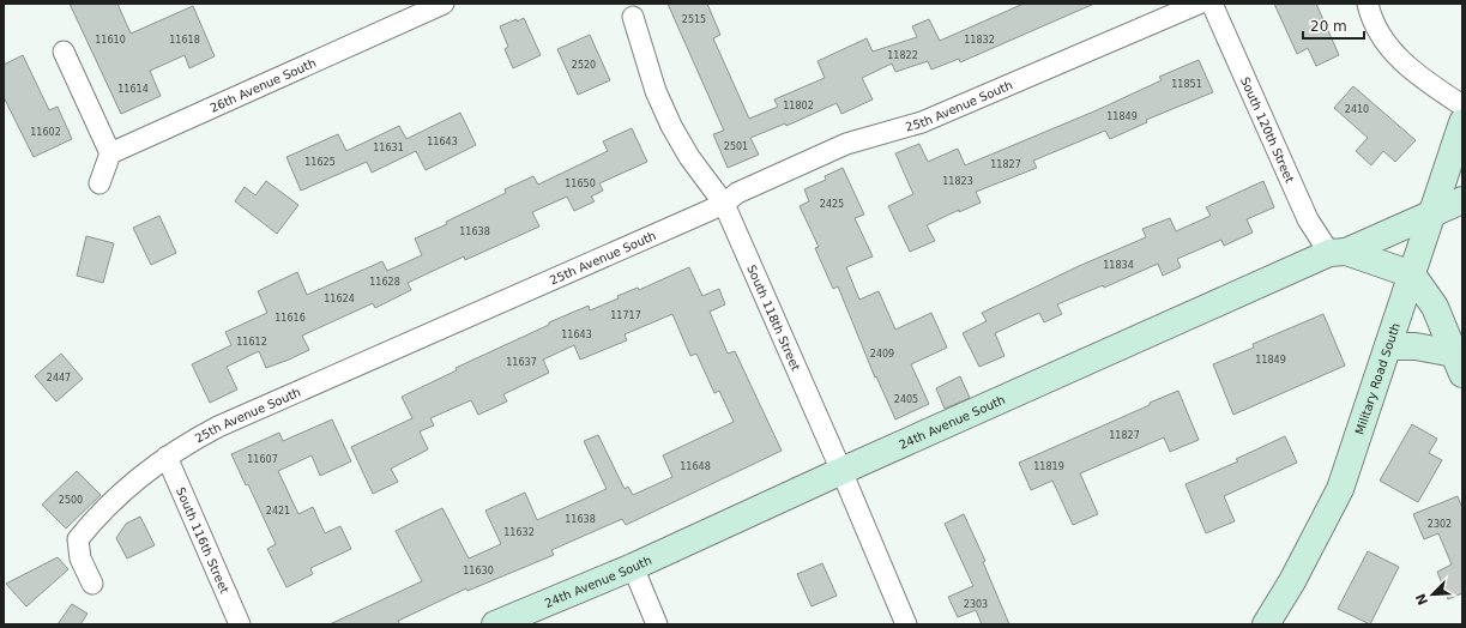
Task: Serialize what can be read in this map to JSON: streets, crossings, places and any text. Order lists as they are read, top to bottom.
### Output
{
  "streets": {
    "street": [
      "26th Avenue South",
      "25th Avenue South",
      "South 120th Street",
      "South 118th Street",
      "Military Road South",
      "24th Avenue South",
      "South 116th Street"
    ]
  },
  "crossings": [
    ["25th Avenue South", "South 118th Street"],
    ["25th Avenue South", "South 116th Street"],
    ["South 120th Street", "24th Avenue South"],
    ["South 118th Street", "24th Avenue South"],
    ["Military Road South", "24th Avenue South"]
  ],
  "house_numbers": [
    "2515",
    "11610",
    "11618",
    "11832",
    "11822",
    "2520",
    "11851",
    "11614",
    "11802",
    "2410",
    "11849",
    "11602",
    "11643",
    "2501",
    "11631",
    "11625",
    "11827",
    "11823",
    "11650",
    "2425",
    "11638",
    "11834",
    "11628",
    "11624",
    "11717",
    "11616",
    "11643",
    "11612",
    "2409",
    "11849",
    "11637",
    "2447",
    "2405",
    "11827",
    "11607",
    "11648",
    "11819",
    "2500",
    "2421",
    "11638",
    "2302",
    "11632",
    "11630",
    "2303"
  ],
  "scale_bar": "20 m",
  "north": "bottom left"
}
